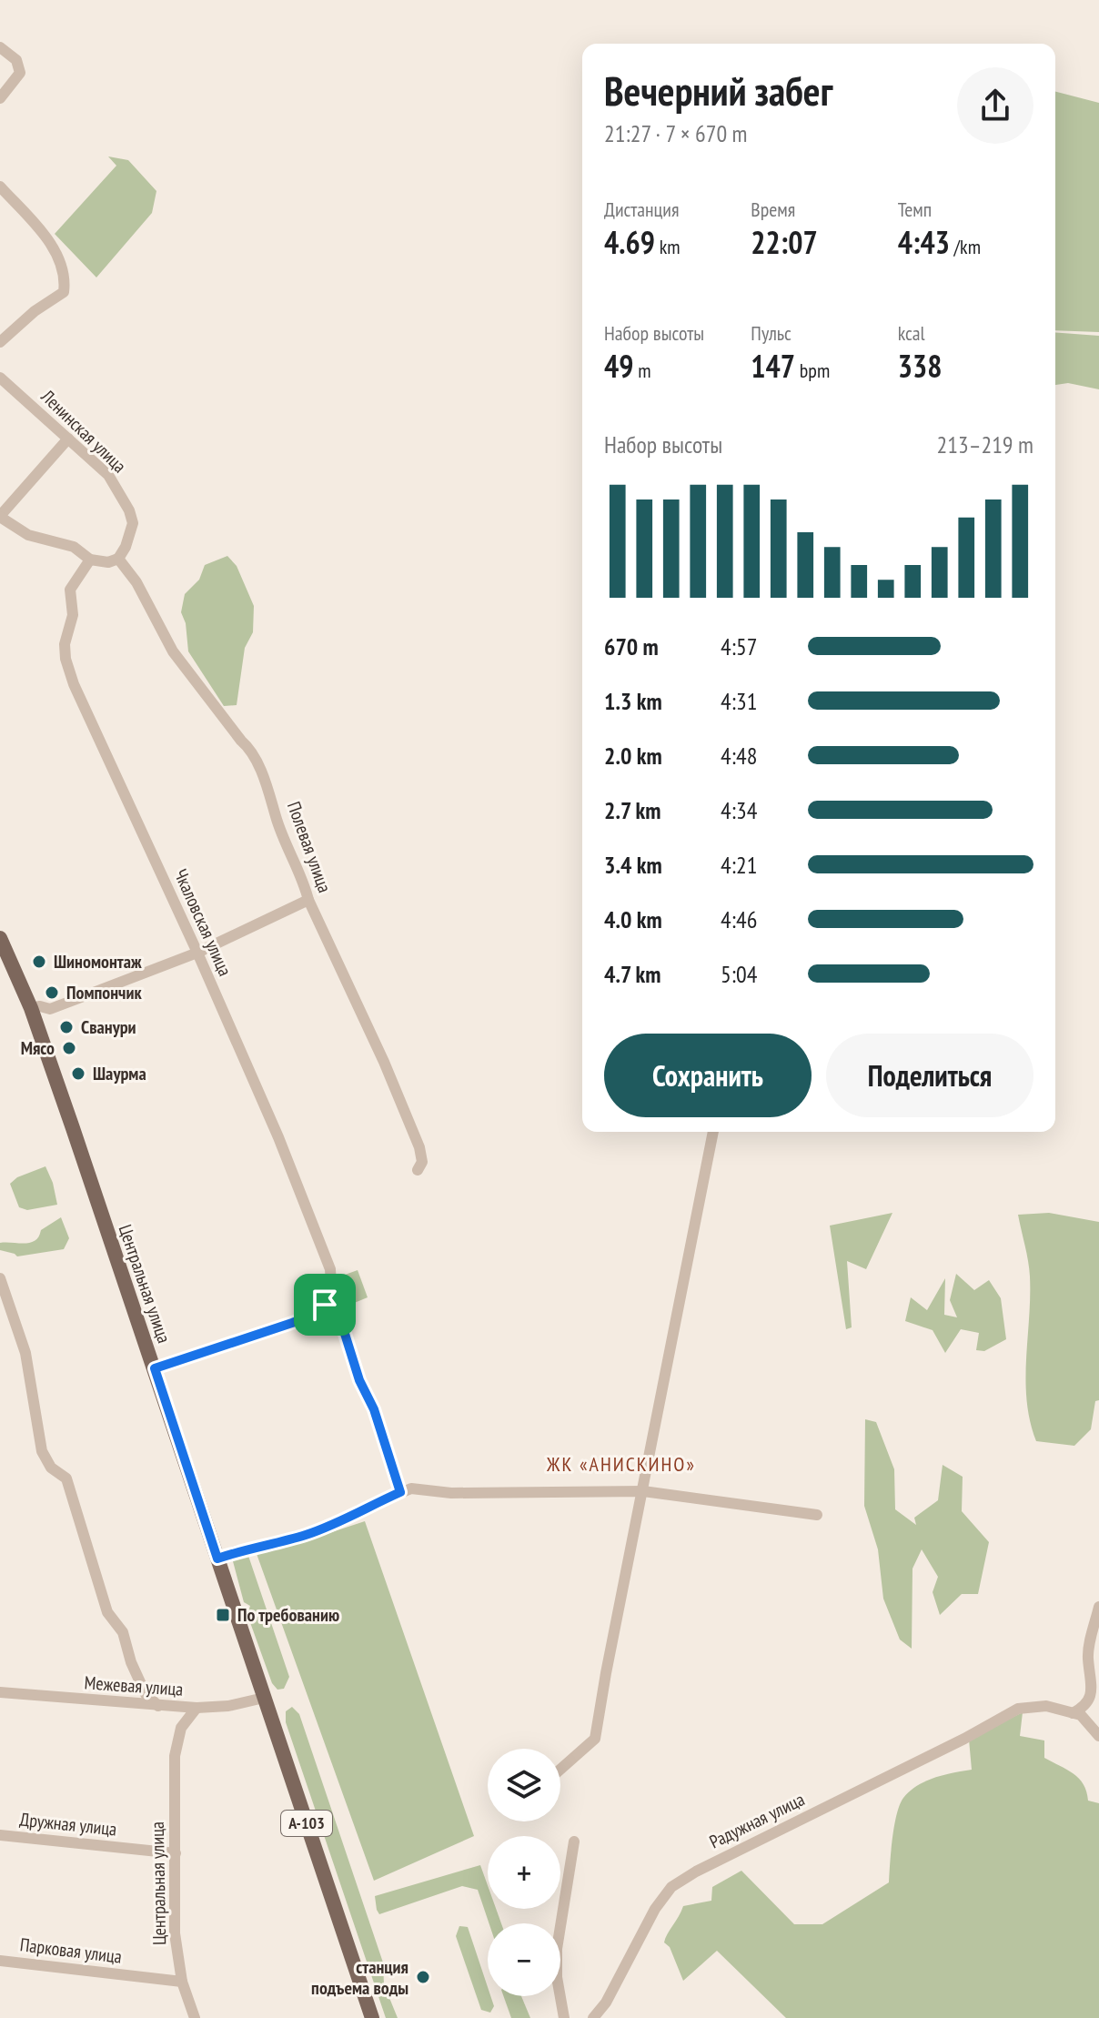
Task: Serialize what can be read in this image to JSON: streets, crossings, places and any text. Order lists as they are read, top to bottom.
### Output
{
  "streets": {
    "main road": ["Центральная улица", "А-103"],
    "street": [
      "Ленинская улица",
      "Полевая улица",
      "Чкаловская улица",
      "Межевая улица",
      "Радужная улица",
      "Дружная улица",
      "Парковая улица"
    ]
  },
  "crossings": [
    ["Ленинская улица", "Полевая улица"],
    ["Центральная улица", "Межевая улица"],
    ["Центральная улица", "Дружная улица"],
    ["Центральная улица", "Парковая улица"]
  ],
  "districts": ["ЖК «АНИСКИНО»"],
  "places": {
    "other": [
      "Шиномонтаж",
      "Помпончик",
      "Сванури",
      "Мясо",
      "Шаурма",
      "станция подъема воды"
    ],
    "transit": ["По требованию"]
  },
  "page": {
    "heading": ["Вечерний забег", "21:27 · 7 × 670 m"],
    "stats": [
      ["Дистанция", "4.69 km"],
      ["Время", "22:07"],
      ["Темп", "4:43 /km"],
      ["Набор высоты", "49 m"],
      ["Пульс", "147 bpm"],
      ["kcal", "338"]
    ],
    "chart": ["Набор высоты", "213–219 m"],
    "list": [
      {
        "name": "670 m",
        "note": "4:57"
      },
      {
        "name": "1.3 km",
        "note": "4:31"
      },
      {
        "name": "2.0 km",
        "note": "4:48"
      },
      {
        "name": "2.7 km",
        "note": "4:34"
      },
      {
        "name": "3.4 km",
        "note": "4:21"
      },
      {
        "name": "4.0 km",
        "note": "4:46"
      },
      {
        "name": "4.7 km",
        "note": "5:04"
      }
    ],
    "buttons": ["Сохранить", "Поделиться"],
    "map_buttons": ["+", "−"]
  }
}
